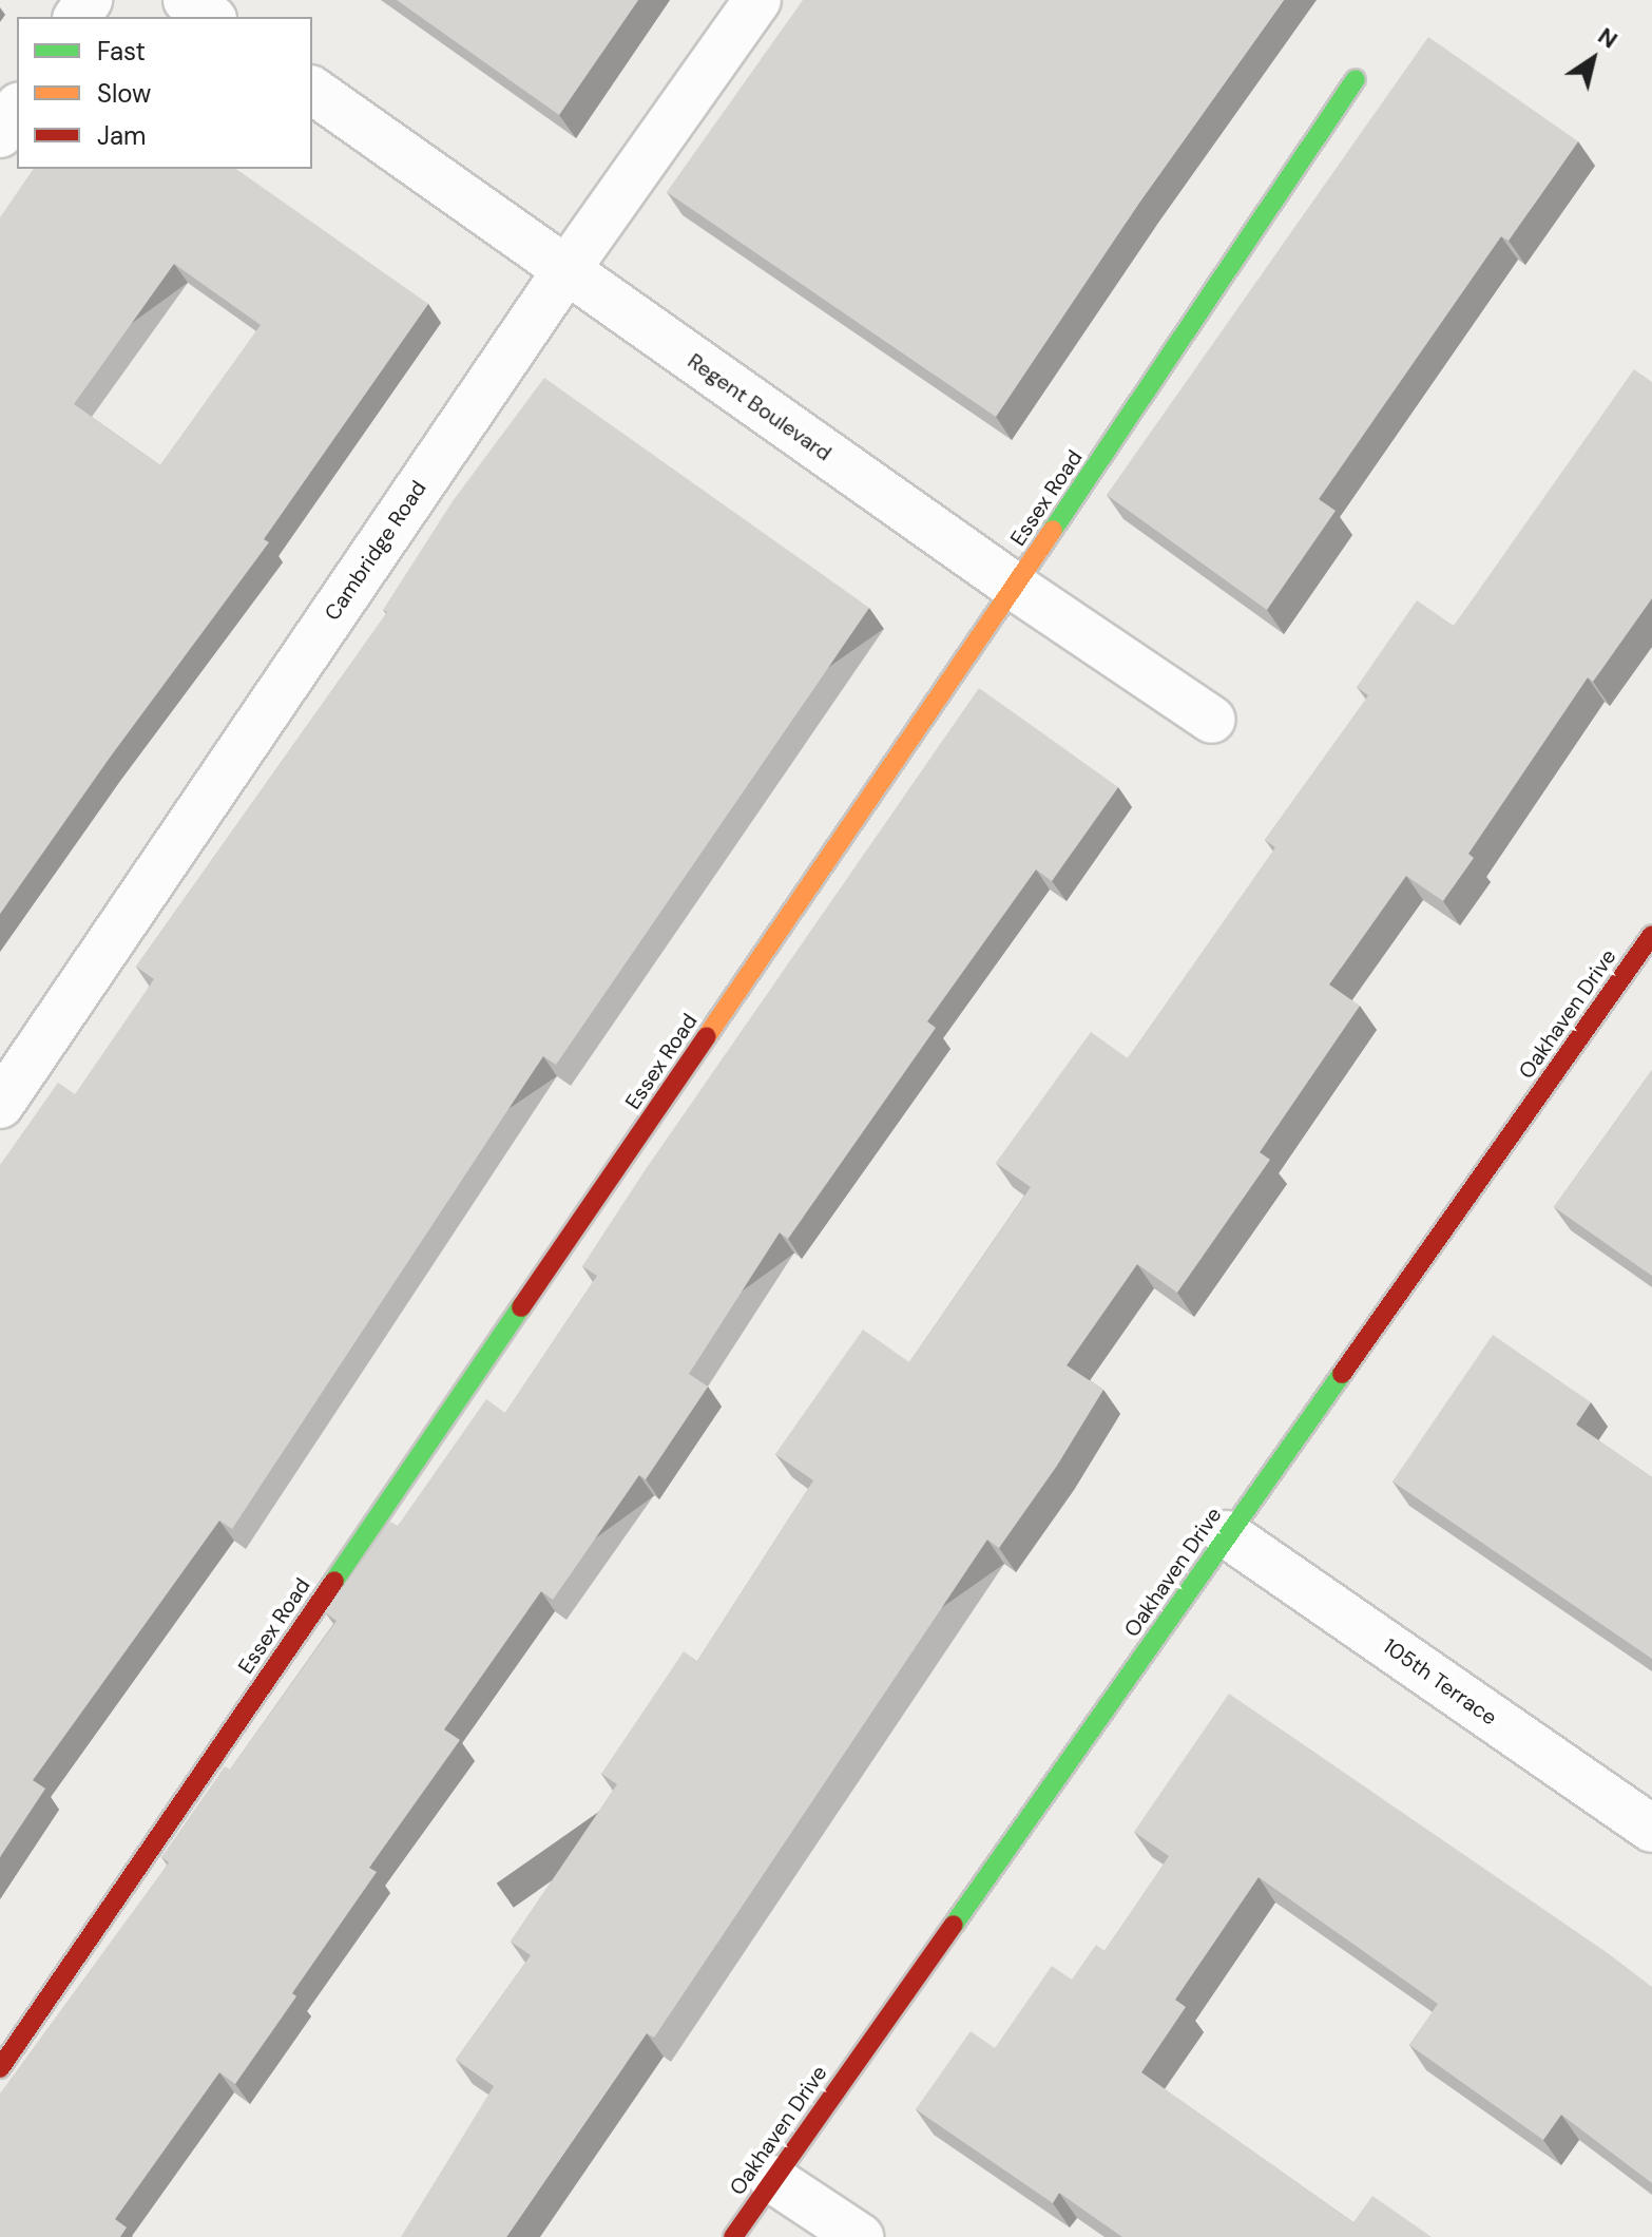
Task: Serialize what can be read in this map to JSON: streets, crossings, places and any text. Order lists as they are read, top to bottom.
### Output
{
  "streets": {
    "street": [
      "Regent Boulevard",
      "Essex Road",
      "Cambridge Road",
      "Oakhaven Drive",
      "105th Terrace"
    ]
  },
  "crossings": [
    ["Regent Boulevard", "Essex Road"],
    ["Regent Boulevard", "Cambridge Road"],
    ["Oakhaven Drive", "105th Terrace"]
  ],
  "legend": ["Fast", "Slow", "Jam"],
  "north": "top right"
}
